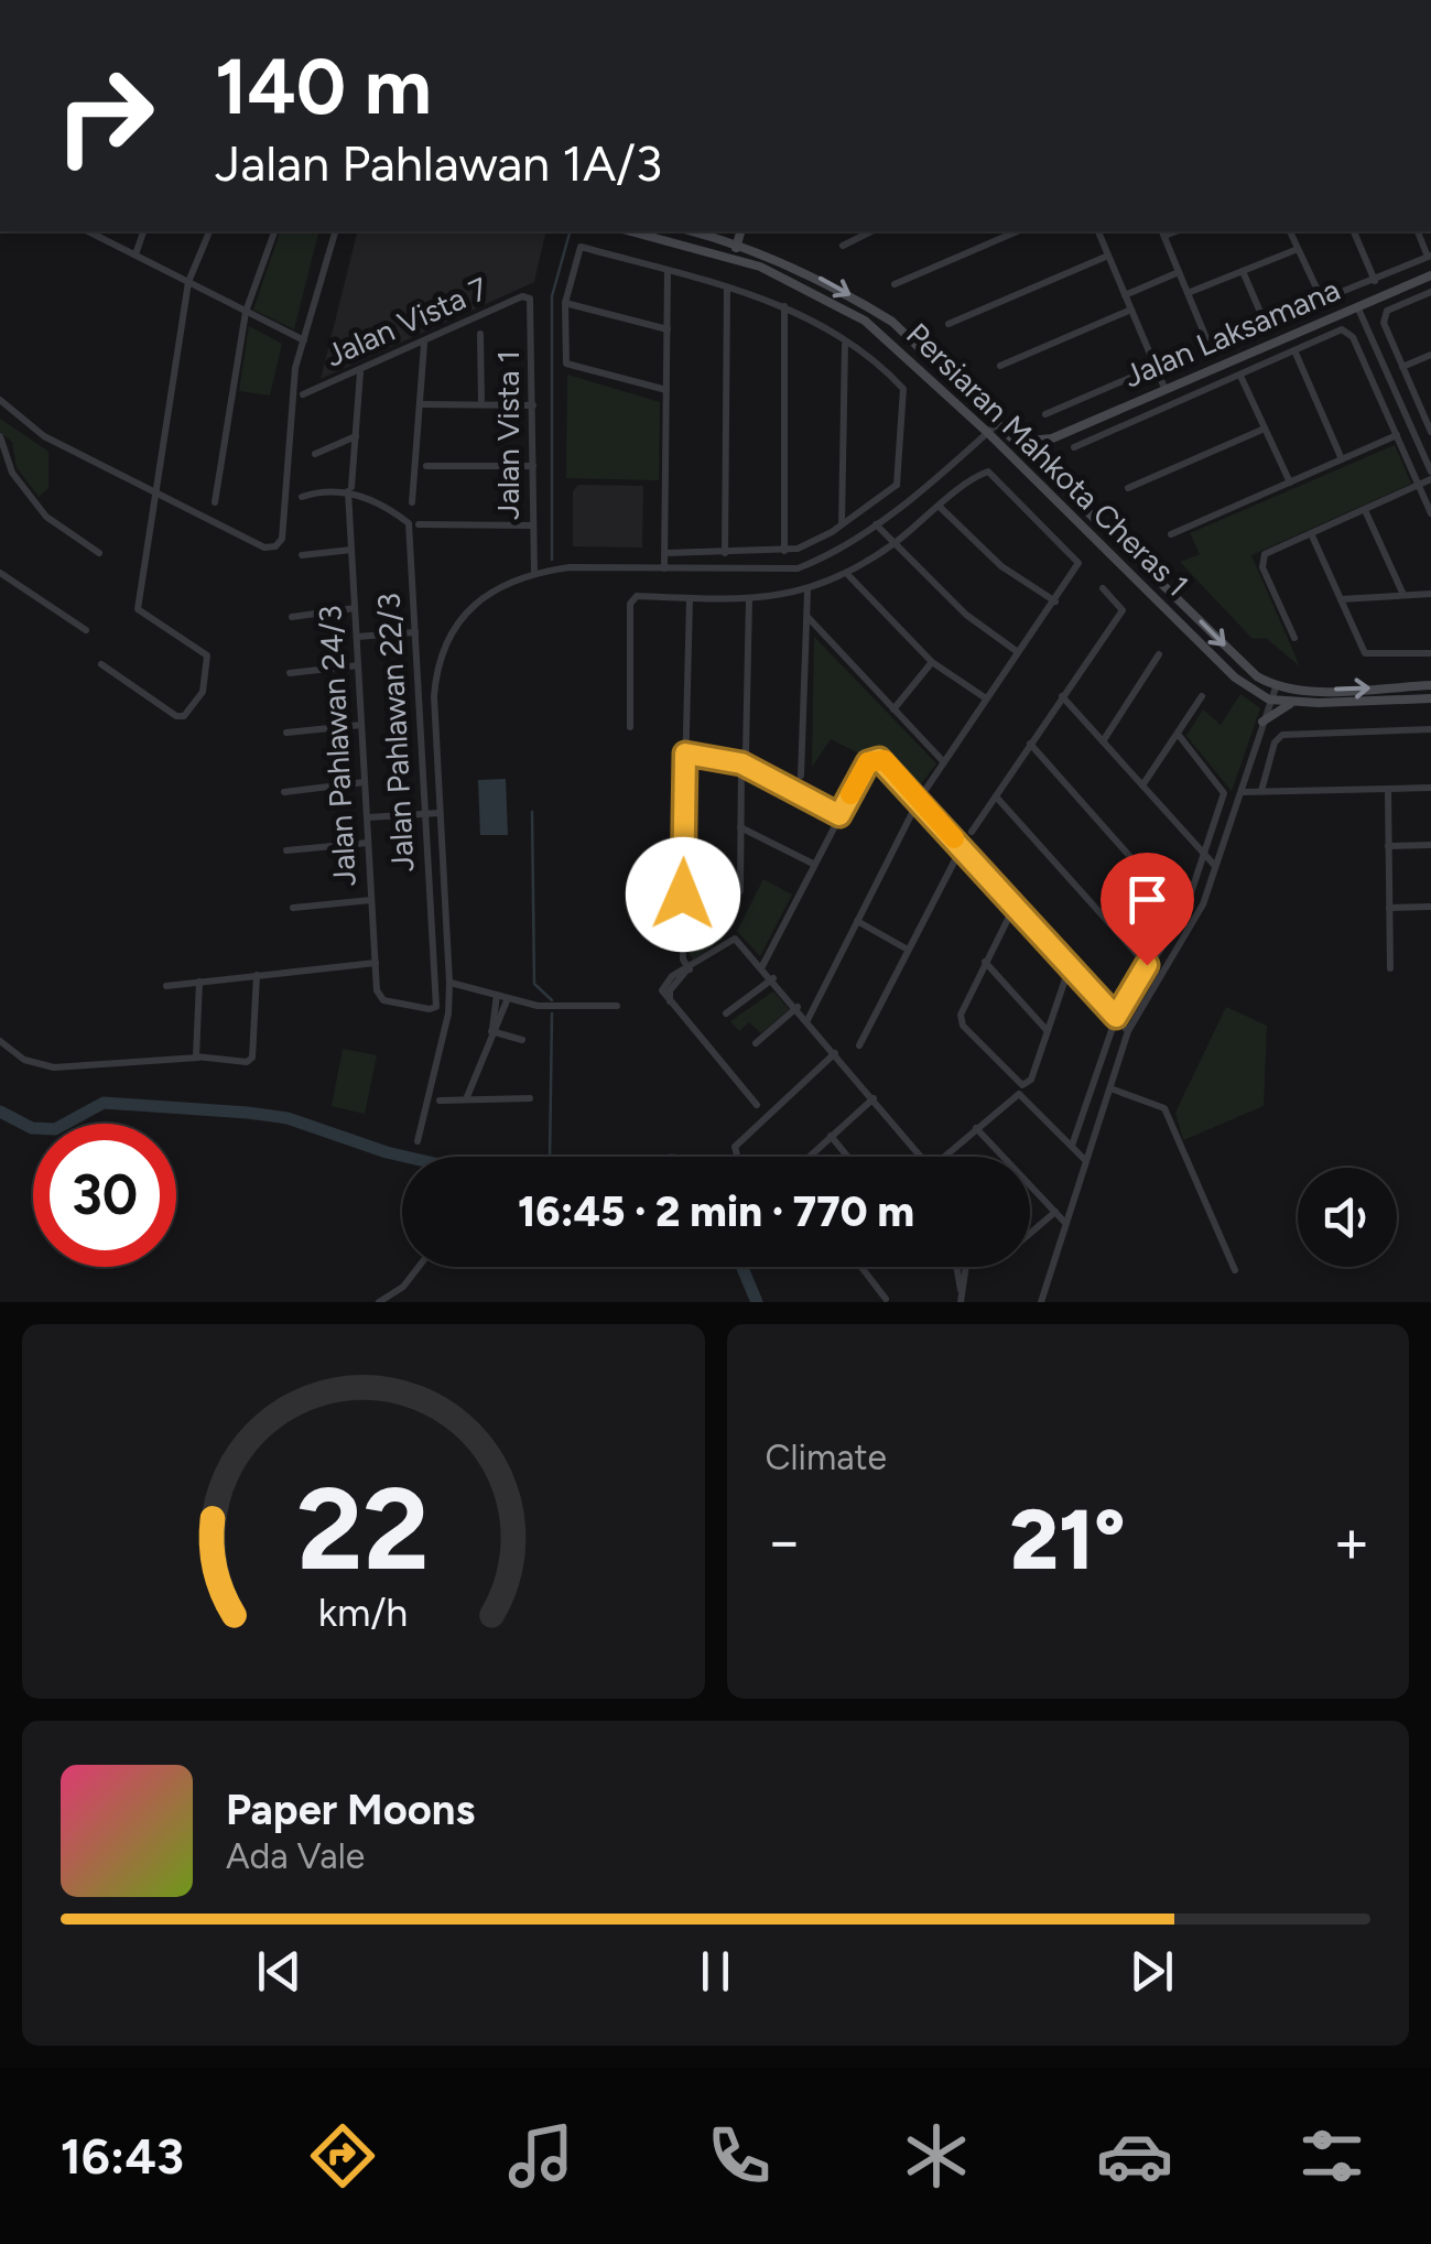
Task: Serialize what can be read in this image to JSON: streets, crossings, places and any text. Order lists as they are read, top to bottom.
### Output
{
  "streets": {
    "main road": ["Jalan Laksamana", "Persiaran Mahkota Cheras 1"],
    "street": [
      "Jalan Vista 7",
      "Jalan Vista 1",
      "Jalan Pahlawan 22/3",
      "Jalan Pahlawan 24/3"
    ]
  },
  "crossings": [
    ["Jalan Vista 7", "Jalan Vista 1"],
    ["Jalan Vista 7", "Jalan Pahlawan 24/3"],
    ["Jalan Pahlawan 22/3", "Jalan Pahlawan 24/3"]
  ],
  "page": {
    "turn": ["140 m", "Jalan Pahlawan 1A/3"],
    "limit": "30",
    "trip": "16:45 · 2 min · 770 m",
    "tile": "Climate",
    "heat": ["−", "21°", "+"],
    "song": ["Paper Moons", "Ada Vale"],
    "tabs": "16:43",
    "gauge": ["22", "km/h"]
  }
}
